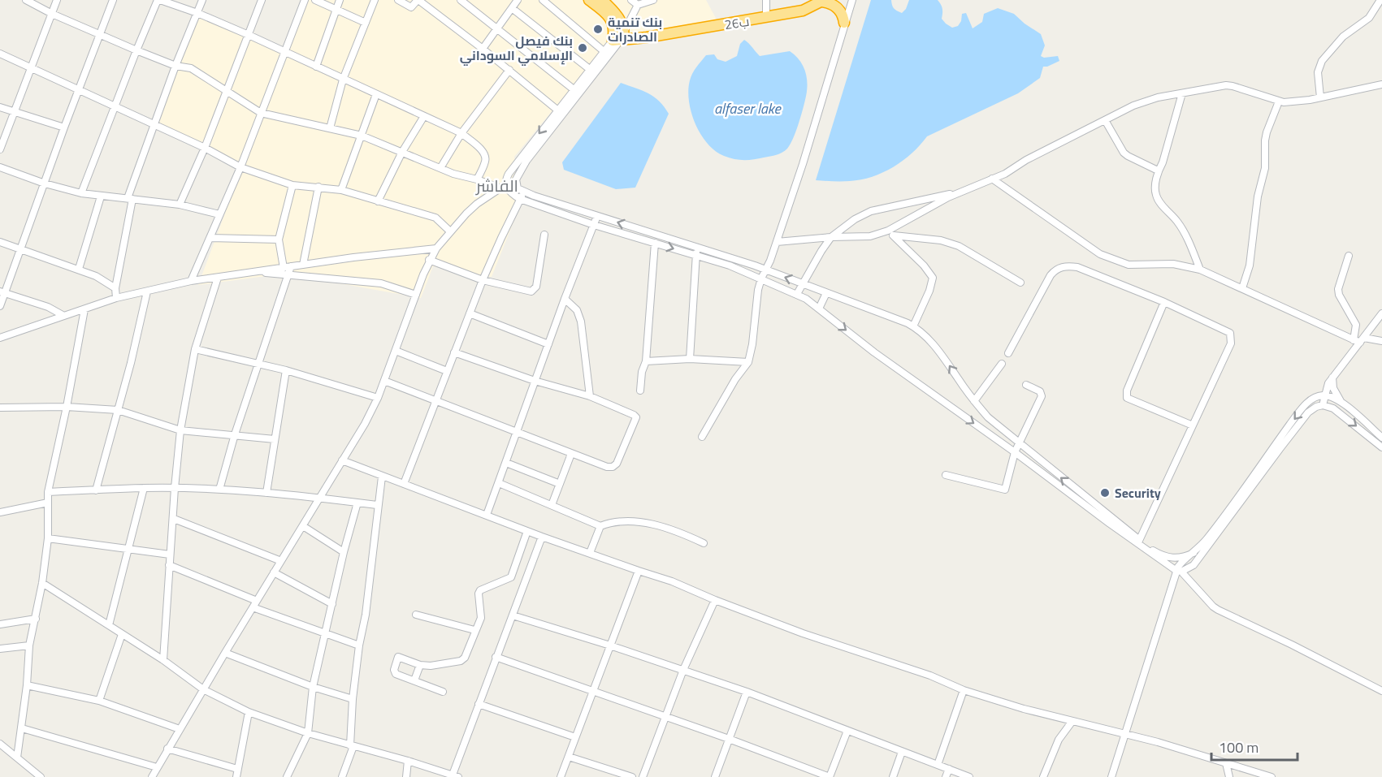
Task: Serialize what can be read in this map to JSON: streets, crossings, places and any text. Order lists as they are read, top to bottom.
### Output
{
  "streets": {
    "highway": ["26ب"]
  },
  "districts": ["الفاشر"],
  "water": ["alfaser lake"],
  "places": ["بنك تنمية الصادرات", "بنك فيصل الإسلامي السوداني", "Security"],
  "scale_bar": "100 m"
}
